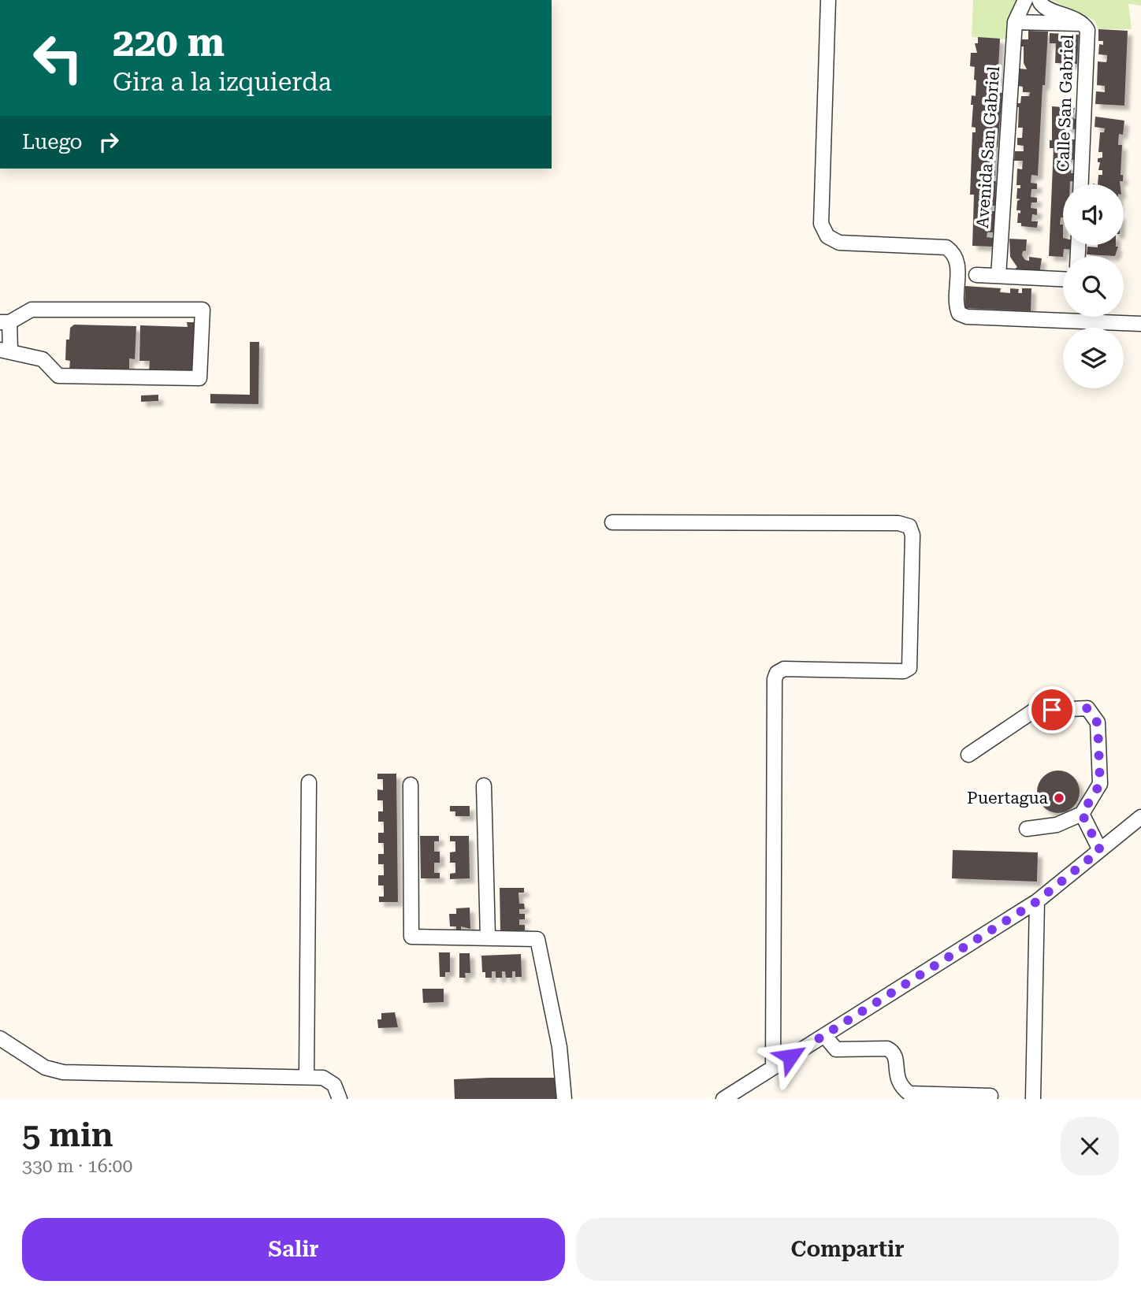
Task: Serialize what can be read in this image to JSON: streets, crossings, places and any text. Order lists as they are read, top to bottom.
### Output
{
  "streets": {
    "street": ["Calle San Gabriel", "Avenida San Gabriel"]
  },
  "places": ["Puertagua"],
  "page": {
    "turn": ["220 m", "Gira a la izquierda"],
    "then": "Luego",
    "heading": ["5 min", "330 m · 16:00"],
    "buttons": ["Salir", "Compartir"]
  }
}
